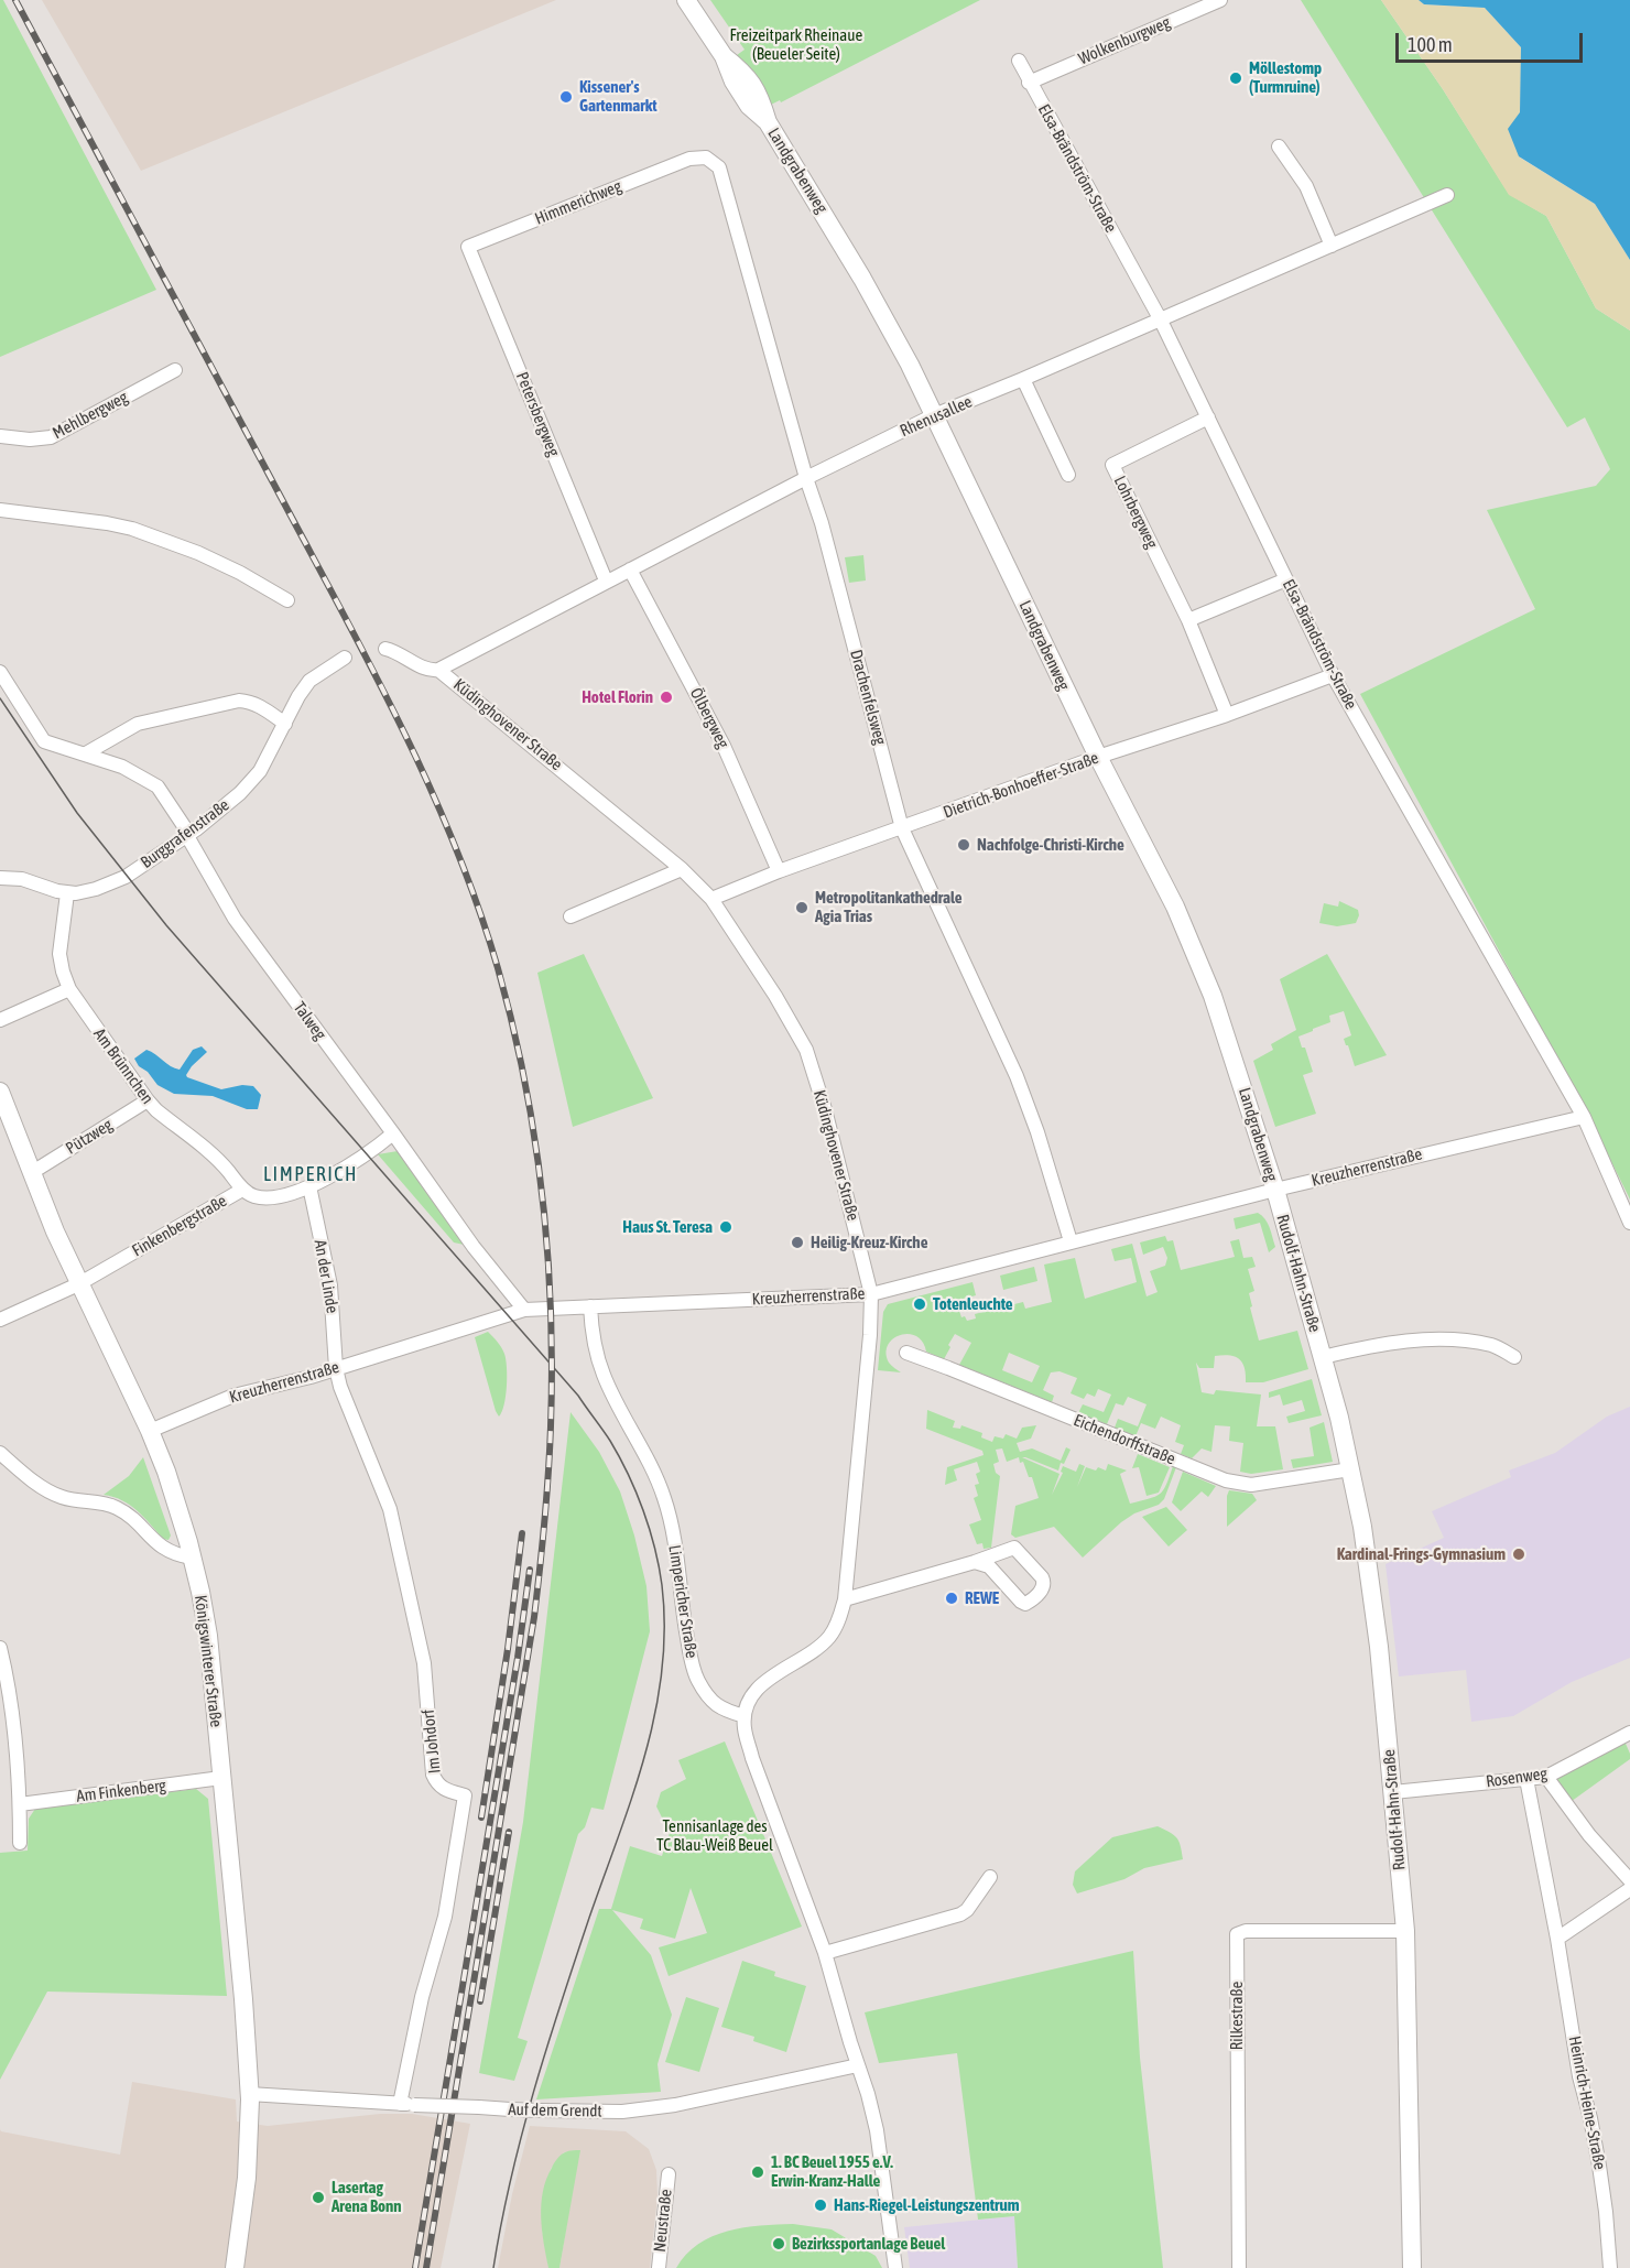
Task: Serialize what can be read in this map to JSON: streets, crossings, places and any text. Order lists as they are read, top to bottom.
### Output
{
  "streets": {
    "street": [
      "Wolkenburgweg",
      "Elsa-Brändström-Straße",
      "Landgrabenweg",
      "Himmerichweg",
      "Petersbergweg",
      "Mehlbergweg",
      "Rhenusallee",
      "Lohrbergweg",
      "Drachenfelsweg",
      "Ölbergweg",
      "Küdinghovener Straße",
      "Dietrich-Bonhoeffer-Straße",
      "Burggrafenstraße",
      "Talweg",
      "Am Brünnchen",
      "Pützweg",
      "Kreuzherrenstraße",
      "Finkenbergstraße",
      "Rudolf-Hahn-Straße",
      "An der Linde",
      "Eichendorffstraße",
      "Limpericher Straße",
      "Königswinterer Straße",
      "Im Johdorf",
      "Rosenweg",
      "Am Finkenberg",
      "Rilkestraße",
      "Heinrich-Heine-Straße",
      "Auf dem Grendt",
      "Neustraße"
    ]
  },
  "crossings": [
    ["Wolkenburgweg", "Elsa-Brändström-Straße"],
    ["Elsa-Brändström-Straße", "Rhenusallee"],
    ["Elsa-Brändström-Straße", "Lohrbergweg"],
    ["Elsa-Brändström-Straße", "Dietrich-Bonhoeffer-Straße"],
    ["Elsa-Brändström-Straße", "Kreuzherrenstraße"],
    ["Landgrabenweg", "Rhenusallee"],
    ["Landgrabenweg", "Dietrich-Bonhoeffer-Straße"],
    ["Landgrabenweg", "Kreuzherrenstraße"],
    ["Landgrabenweg", "Rudolf-Hahn-Straße"],
    ["Himmerichweg", "Petersbergweg"],
    ["Himmerichweg", "Drachenfelsweg"],
    ["Petersbergweg", "Rhenusallee"],
    ["Rhenusallee", "Drachenfelsweg"],
    ["Rhenusallee", "Ölbergweg"],
    ["Rhenusallee", "Küdinghovener Straße"],
    ["Lohrbergweg", "Dietrich-Bonhoeffer-Straße"],
    ["Drachenfelsweg", "Dietrich-Bonhoeffer-Straße"],
    ["Drachenfelsweg", "Kreuzherrenstraße"],
    ["Ölbergweg", "Dietrich-Bonhoeffer-Straße"],
    ["Küdinghovener Straße", "Dietrich-Bonhoeffer-Straße"],
    ["Küdinghovener Straße", "Kreuzherrenstraße"],
    ["Küdinghovener Straße", "Limpericher Straße"],
    ["Burggrafenstraße", "Talweg"],
    ["Burggrafenstraße", "Am Brünnchen"],
    ["Talweg", "Kreuzherrenstraße"],
    ["Talweg", "Finkenbergstraße"],
    ["Am Brünnchen", "Pützweg"],
    ["Am Brünnchen", "Finkenbergstraße"],
    ["Pützweg", "Königswinterer Straße"],
    ["Kreuzherrenstraße", "Rudolf-Hahn-Straße"],
    ["Kreuzherrenstraße", "An der Linde"],
    ["Kreuzherrenstraße", "Limpericher Straße"],
    ["Kreuzherrenstraße", "Königswinterer Straße"],
    ["Kreuzherrenstraße", "Im Johdorf"],
    ["Finkenbergstraße", "An der Linde"],
    ["Finkenbergstraße", "Königswinterer Straße"],
    ["Rudolf-Hahn-Straße", "Eichendorffstraße"],
    ["Rudolf-Hahn-Straße", "Rosenweg"],
    ["Rudolf-Hahn-Straße", "Rilkestraße"],
    ["An der Linde", "Im Johdorf"],
    ["Königswinterer Straße", "Am Finkenberg"],
    ["Königswinterer Straße", "Auf dem Grendt"],
    ["Im Johdorf", "Auf dem Grendt"],
    ["Rosenweg", "Heinrich-Heine-Straße"]
  ],
  "districts": ["LIMPERICH"],
  "parks": ["Freizeitpark Rheinaue (Beueler Seite)", "Tennisanlage des TC Blau-Weiß Beuel"],
  "places": [
    "Möllestomp (Turmruine)",
    "Kissener's Gartenmarkt",
    "Hotel Florin",
    "Nachfolge-Christi-Kirche",
    "Metropolitankathedrale Agia Trias",
    "Haus St. Teresa",
    "Heilig-Kreuz-Kirche",
    "Totenleuchte",
    "Kardinal-Frings-Gymnasium",
    "REWE",
    "1. BC Beuel 1955 e.V. Erwin-Kranz-Halle",
    "Lasertag Arena Bonn",
    "Hans-Riegel-Leistungszentrum",
    "Bezirkssportanlage Beuel"
  ],
  "scale_bar": "100 m"
}
